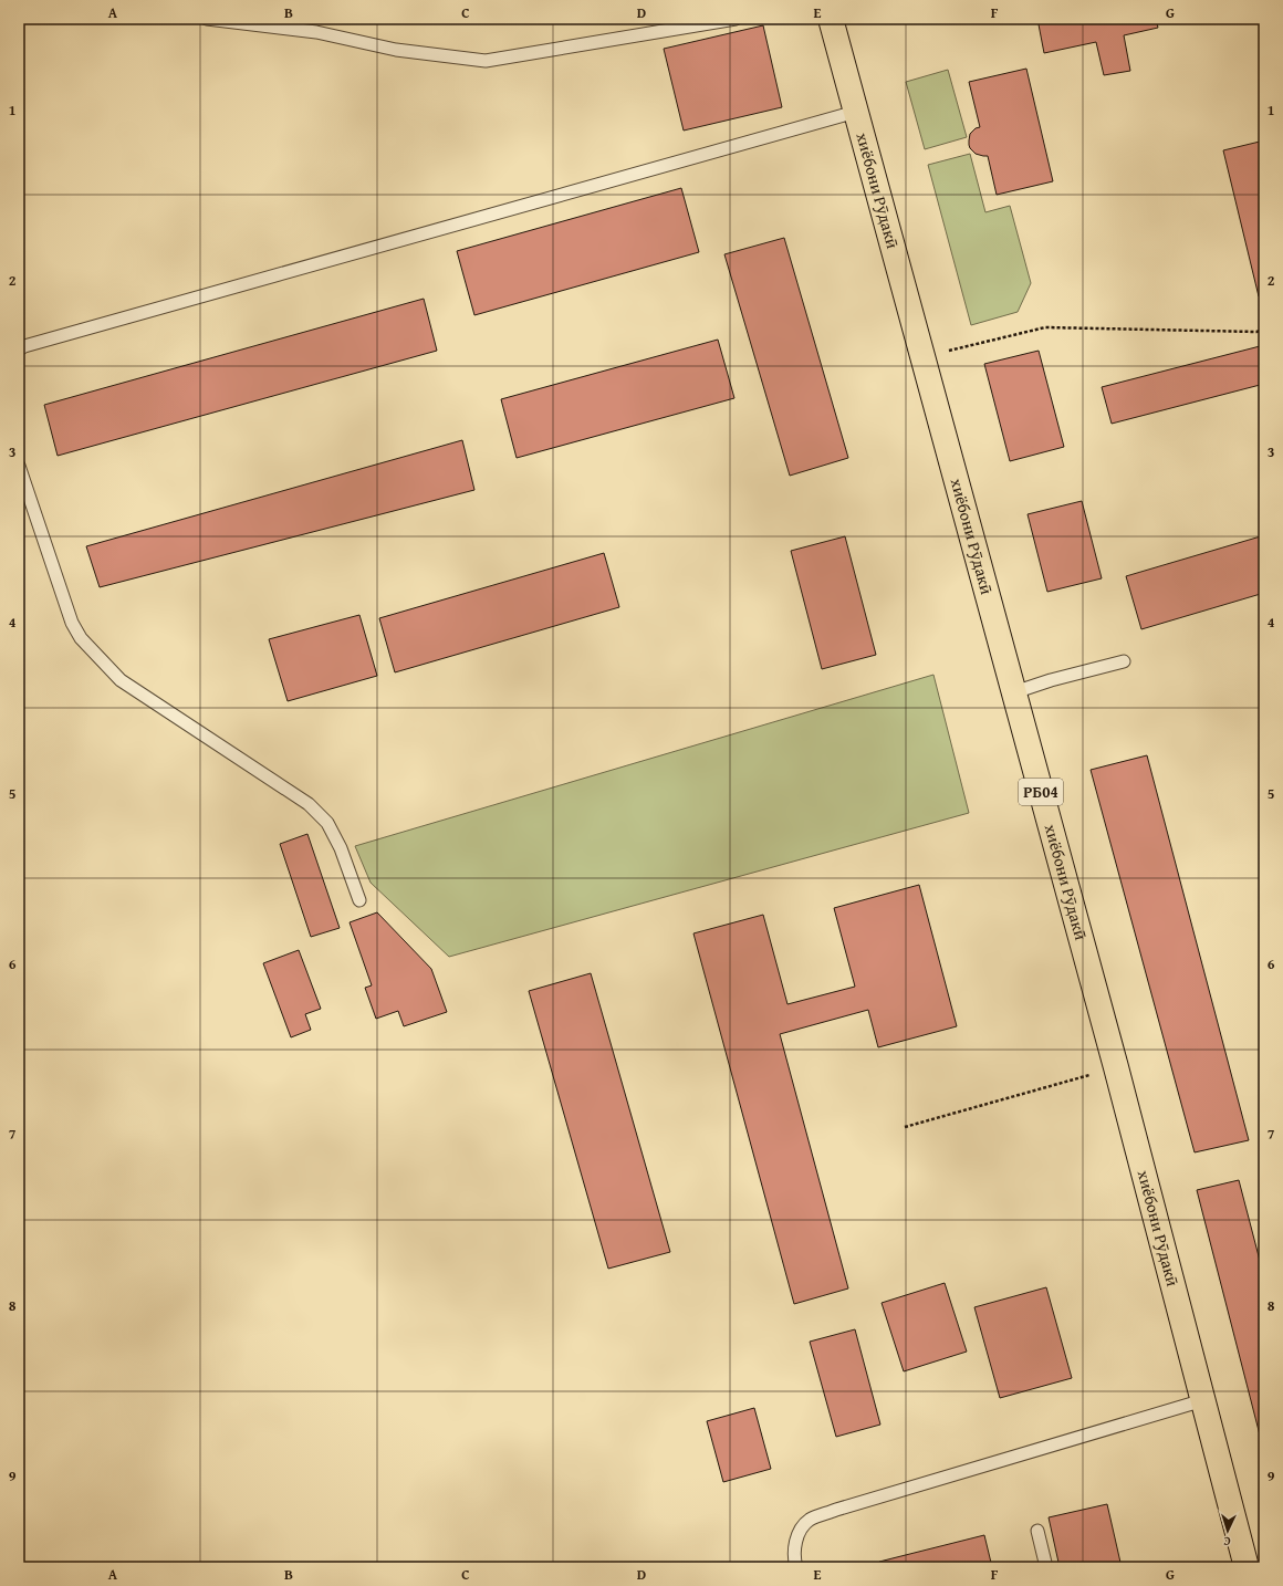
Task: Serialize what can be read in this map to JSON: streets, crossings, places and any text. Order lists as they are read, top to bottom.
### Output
{
  "streets": {
    "main road": ["хиёбони Рӯдакӣ", "РБ04"]
  },
  "north": "bottom",
  "grid": {
    "columns": [
      "A",
      "B",
      "C",
      "D",
      "E",
      "F",
      "G"
    ],
    "rows": [
      "1",
      "2",
      "3",
      "4",
      "5",
      "6",
      "7",
      "8",
      "9"
    ]
  }
}
